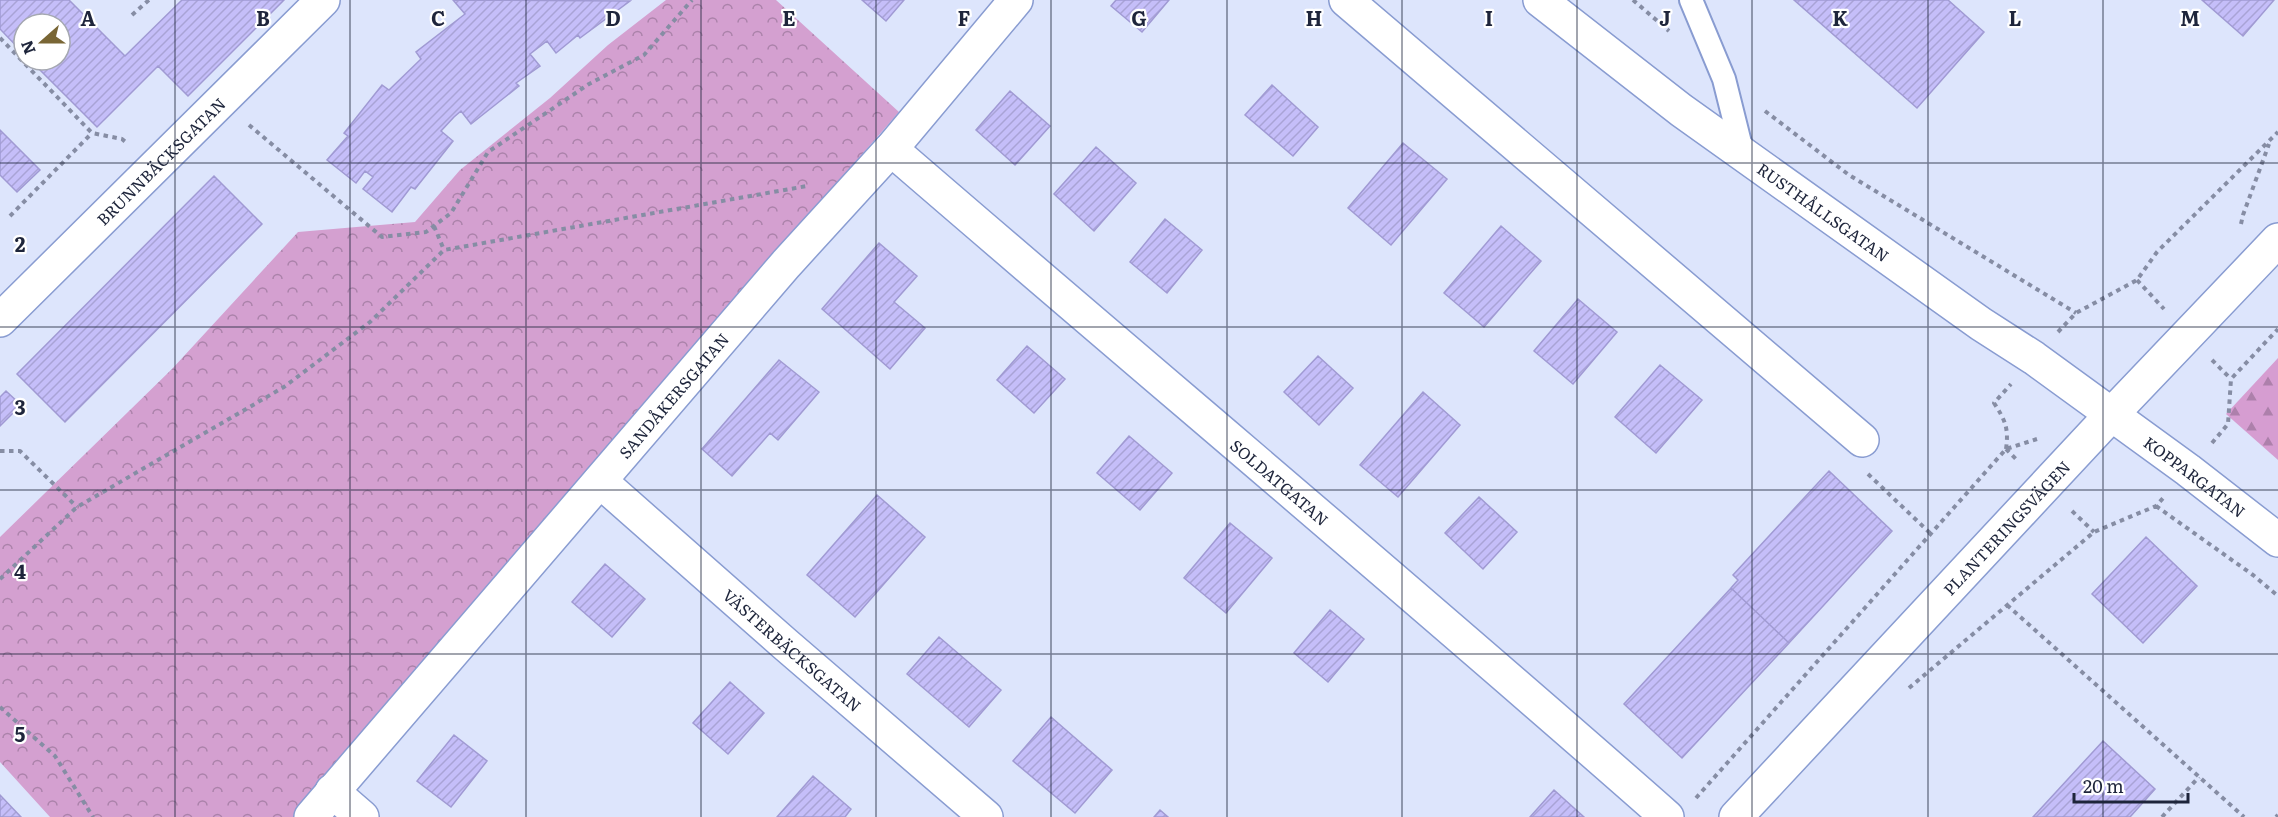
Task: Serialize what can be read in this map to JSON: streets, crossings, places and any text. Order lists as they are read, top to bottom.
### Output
{
  "streets": {
    "street": [
      "BRUNNBÄCKSGATAN",
      "RUSTHÅLLSGATAN",
      "SANDÅKERSGATAN",
      "KOPPARGATAN",
      "SOLDATGATAN",
      "PLANTERINGSVÄGEN",
      "VÄSTERBÄCKSGATAN"
    ]
  },
  "crossings": [
    ["RUSTHÅLLSGATAN", "KOPPARGATAN"],
    ["RUSTHÅLLSGATAN", "PLANTERINGSVÄGEN"],
    ["SANDÅKERSGATAN", "SOLDATGATAN"],
    ["SANDÅKERSGATAN", "VÄSTERBÄCKSGATAN"],
    ["KOPPARGATAN", "PLANTERINGSVÄGEN"]
  ],
  "scale_bar": "20 m",
  "north": "left",
  "grid": {
    "columns": [
      "A",
      "B",
      "C",
      "D",
      "E",
      "F",
      "G",
      "H",
      "I",
      "J",
      "K",
      "L",
      "M"
    ],
    "rows": [
      "2",
      "3",
      "4",
      "5"
    ]
  }
}
